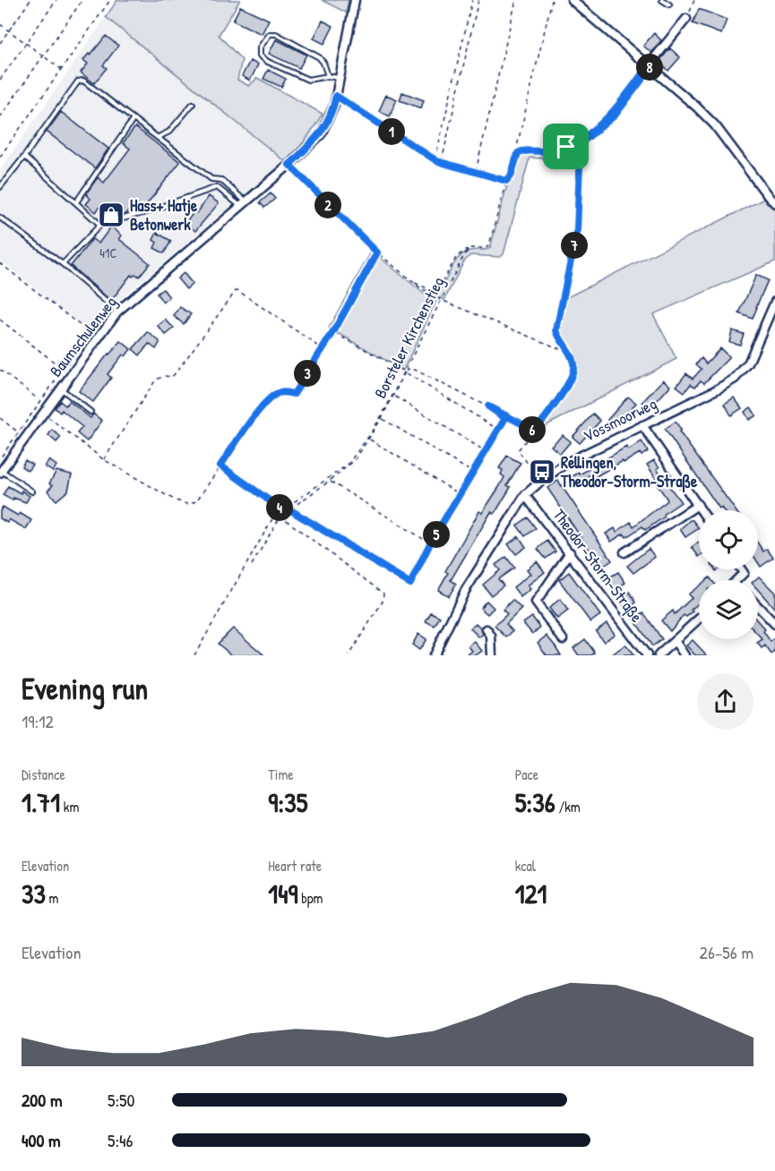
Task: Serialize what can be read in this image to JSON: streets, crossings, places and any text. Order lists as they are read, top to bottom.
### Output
{
  "streets": {
    "street": ["Baumschulenweg", "Vossmoorweg", "Theodor-Storm-Straße"],
    "path": ["Borsteler Kirchenstieg"]
  },
  "crossings": [
    ["Vossmoorweg", "Theodor-Storm-Straße"]
  ],
  "places": {
    "shop": ["Hass+ Hatje Betonwerk"],
    "bus stop": ["Rellingen, Theodor-Storm-Straße"]
  },
  "house_numbers": ["41C"],
  "page": {
    "pins": [
      "8",
      "1",
      "2",
      "7",
      "3",
      "6",
      "4",
      "5"
    ],
    "heading": ["Evening run", "19:12"],
    "stats": [
      ["Distance", "1.71 km"],
      ["Time", "9:35"],
      ["Pace", "5:36 /km"],
      ["Elevation", "33 m"],
      ["Heart rate", "149 bpm"],
      ["kcal", "121"]
    ],
    "chart": ["Elevation", "26–56 m"],
    "list": [
      {
        "name": "200 m",
        "note": "5:50"
      },
      {
        "name": "400 m",
        "note": "5:46"
      }
    ]
  }
}
